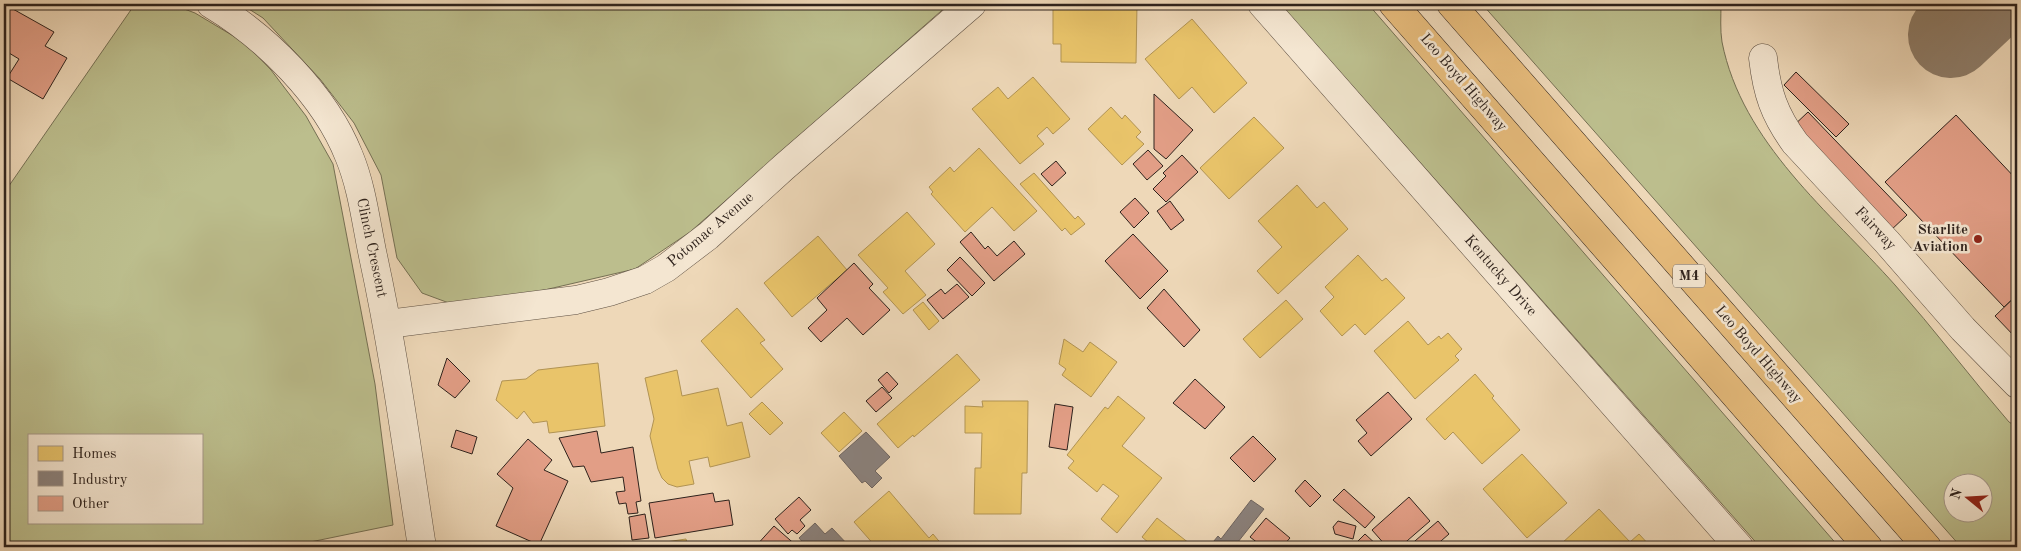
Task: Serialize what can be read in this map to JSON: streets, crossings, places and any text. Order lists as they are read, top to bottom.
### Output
{
  "streets": {
    "highway": ["Leo Boyd Highway", "M4"],
    "street": [
      "Fairway",
      "Potomac Avenue",
      "Clinch Crescent",
      "Kentucky Drive"
    ]
  },
  "crossings": [
    ["Potomac Avenue", "Clinch Crescent"]
  ],
  "places": ["Starlite Aviation"],
  "legend": ["Homes", "Industry", "Other"],
  "north": "left"
}
